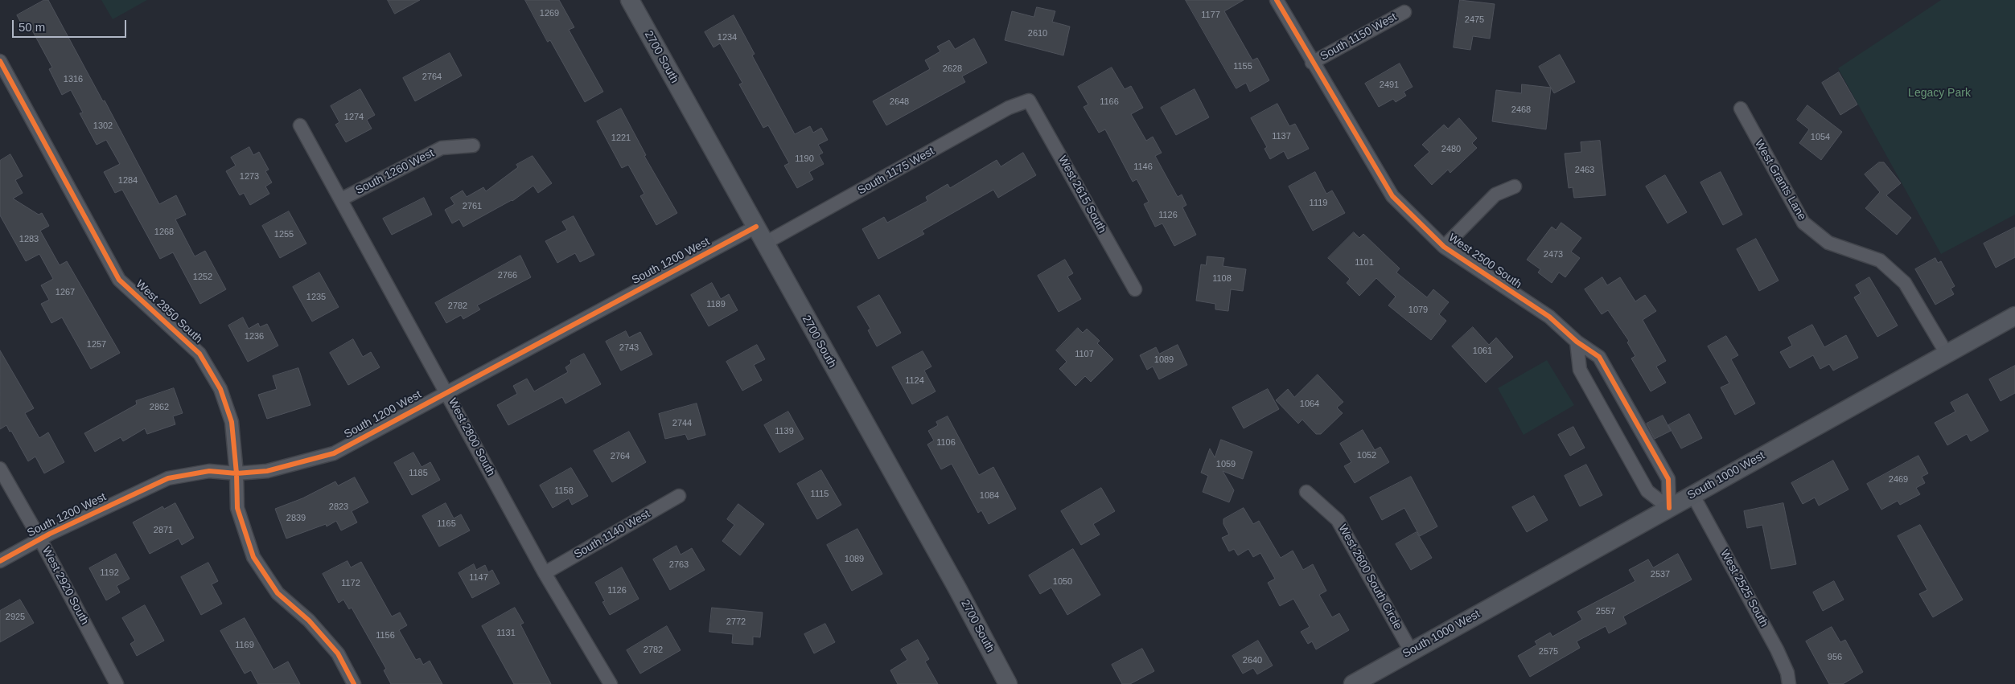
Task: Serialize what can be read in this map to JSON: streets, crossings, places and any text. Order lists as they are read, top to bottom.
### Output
{
  "streets": {
    "main road": ["2700 South", "South 1000 West"],
    "street": [
      "South 1150 West",
      "South 1175 West",
      "South 1260 West",
      "West Grants Lane",
      "West 2615 South",
      "South 1200 West",
      "West 2500 South",
      "West 2850 South",
      "West 2800 South",
      "South 1140 West",
      "West 2600 South Circle",
      "West 2920 South",
      "West 2525 South"
    ]
  },
  "crossings": [
    ["South 1150 West", "West 2500 South"],
    ["2700 South", "South 1175 West"],
    ["2700 South", "South 1200 West"],
    ["South 1175 West", "West 2615 South"],
    ["South 1260 West", "West 2800 South"],
    ["West Grants Lane", "South 1000 West"],
    ["South 1200 West", "West 2850 South"],
    ["South 1200 West", "West 2800 South"],
    ["South 1200 West", "West 2920 South"],
    ["West 2500 South", "South 1000 West"],
    ["West 2800 South", "South 1140 West"],
    ["South 1000 West", "West 2600 South Circle"],
    ["South 1000 West", "West 2525 South"]
  ],
  "parks": ["Legacy Park"],
  "house_numbers": [
    "1269",
    "1177",
    "2475",
    "2610",
    "1234",
    "1155",
    "2628",
    "2764",
    "1316",
    "2491",
    "2648",
    "1166",
    "2468",
    "1274",
    "1302",
    "1137",
    "1054",
    "1221",
    "2480",
    "1190",
    "1146",
    "2463",
    "1273",
    "1284",
    "1119",
    "2761",
    "1126",
    "1268",
    "1255",
    "1283",
    "2473",
    "1101",
    "2766",
    "1252",
    "1108",
    "1267",
    "1235",
    "1189",
    "2782",
    "1079",
    "1236",
    "1257",
    "2743",
    "1061",
    "1107",
    "1089",
    "1124",
    "1064",
    "2862",
    "2744",
    "1139",
    "1106",
    "1052",
    "2764",
    "1059",
    "1185",
    "2469",
    "1158",
    "1115",
    "1084",
    "2823",
    "2839",
    "1165",
    "2871",
    "1089",
    "2763",
    "1192",
    "2537",
    "1147",
    "1050",
    "1172",
    "1126",
    "2557",
    "2925",
    "2772",
    "1131",
    "1156",
    "1169",
    "2782",
    "2575",
    "956",
    "2640"
  ],
  "scale_bar": "50 m"
}
